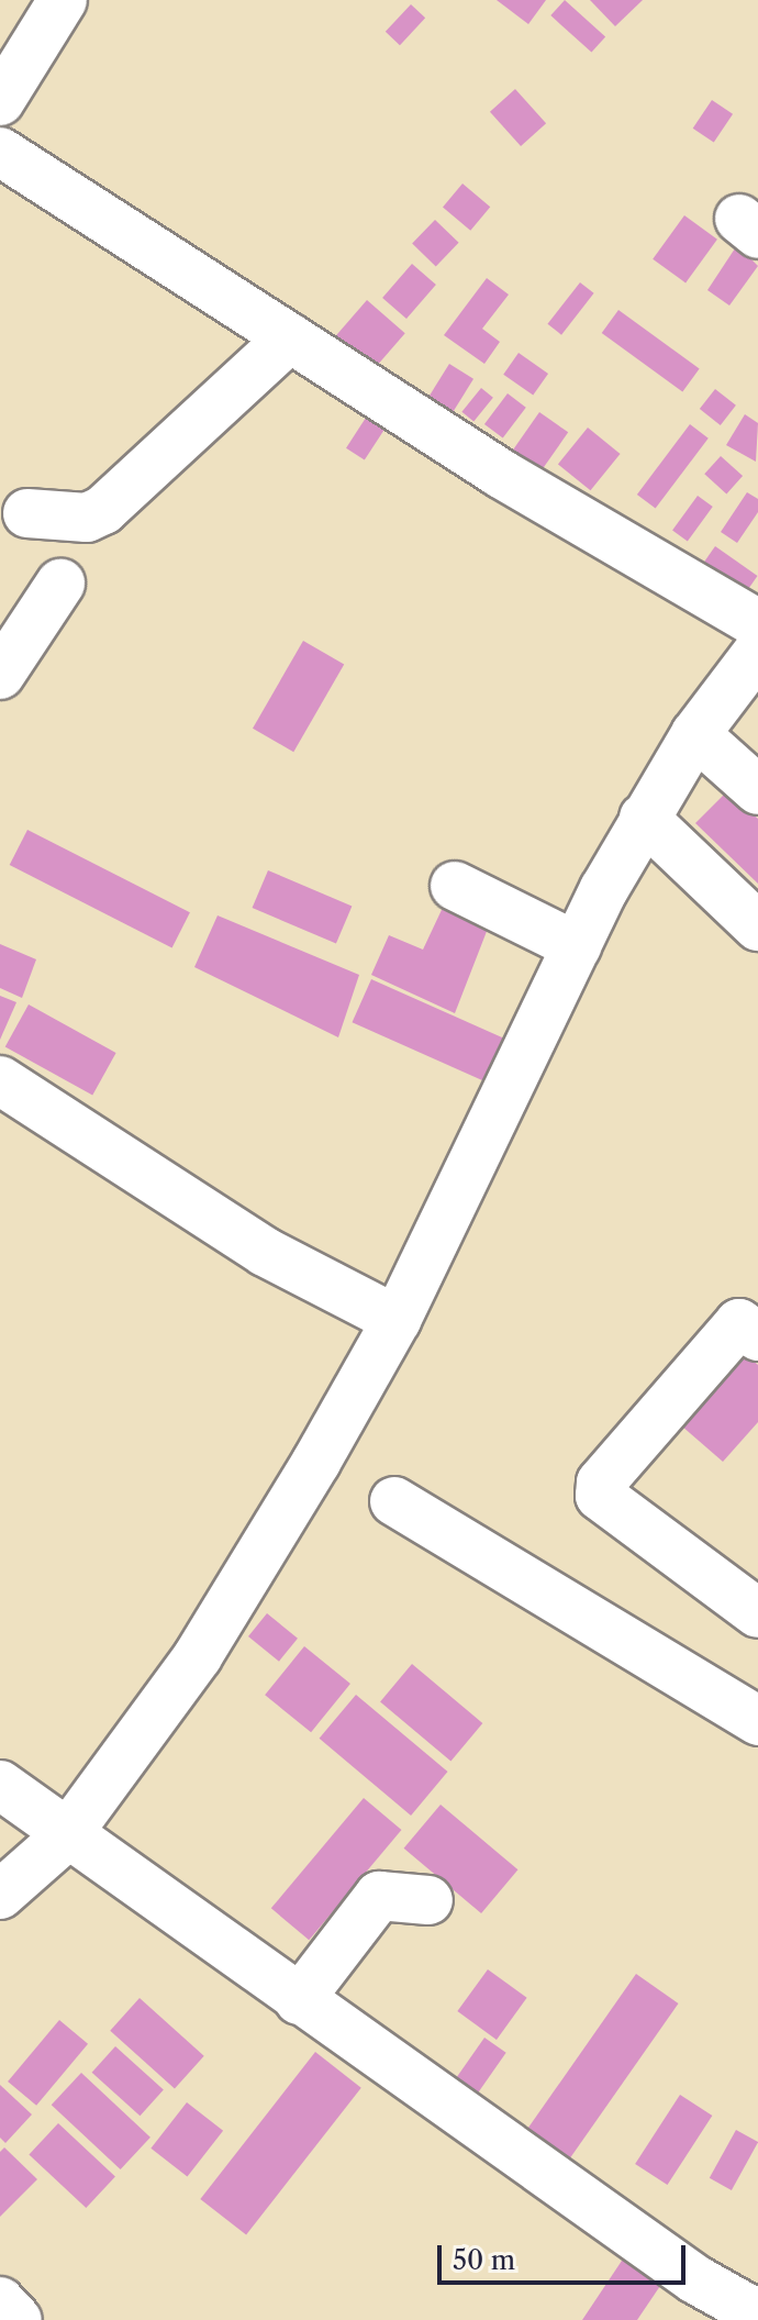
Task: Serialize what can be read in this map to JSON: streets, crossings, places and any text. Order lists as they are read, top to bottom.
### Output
{
  "scale_bar": "50 m"
}
